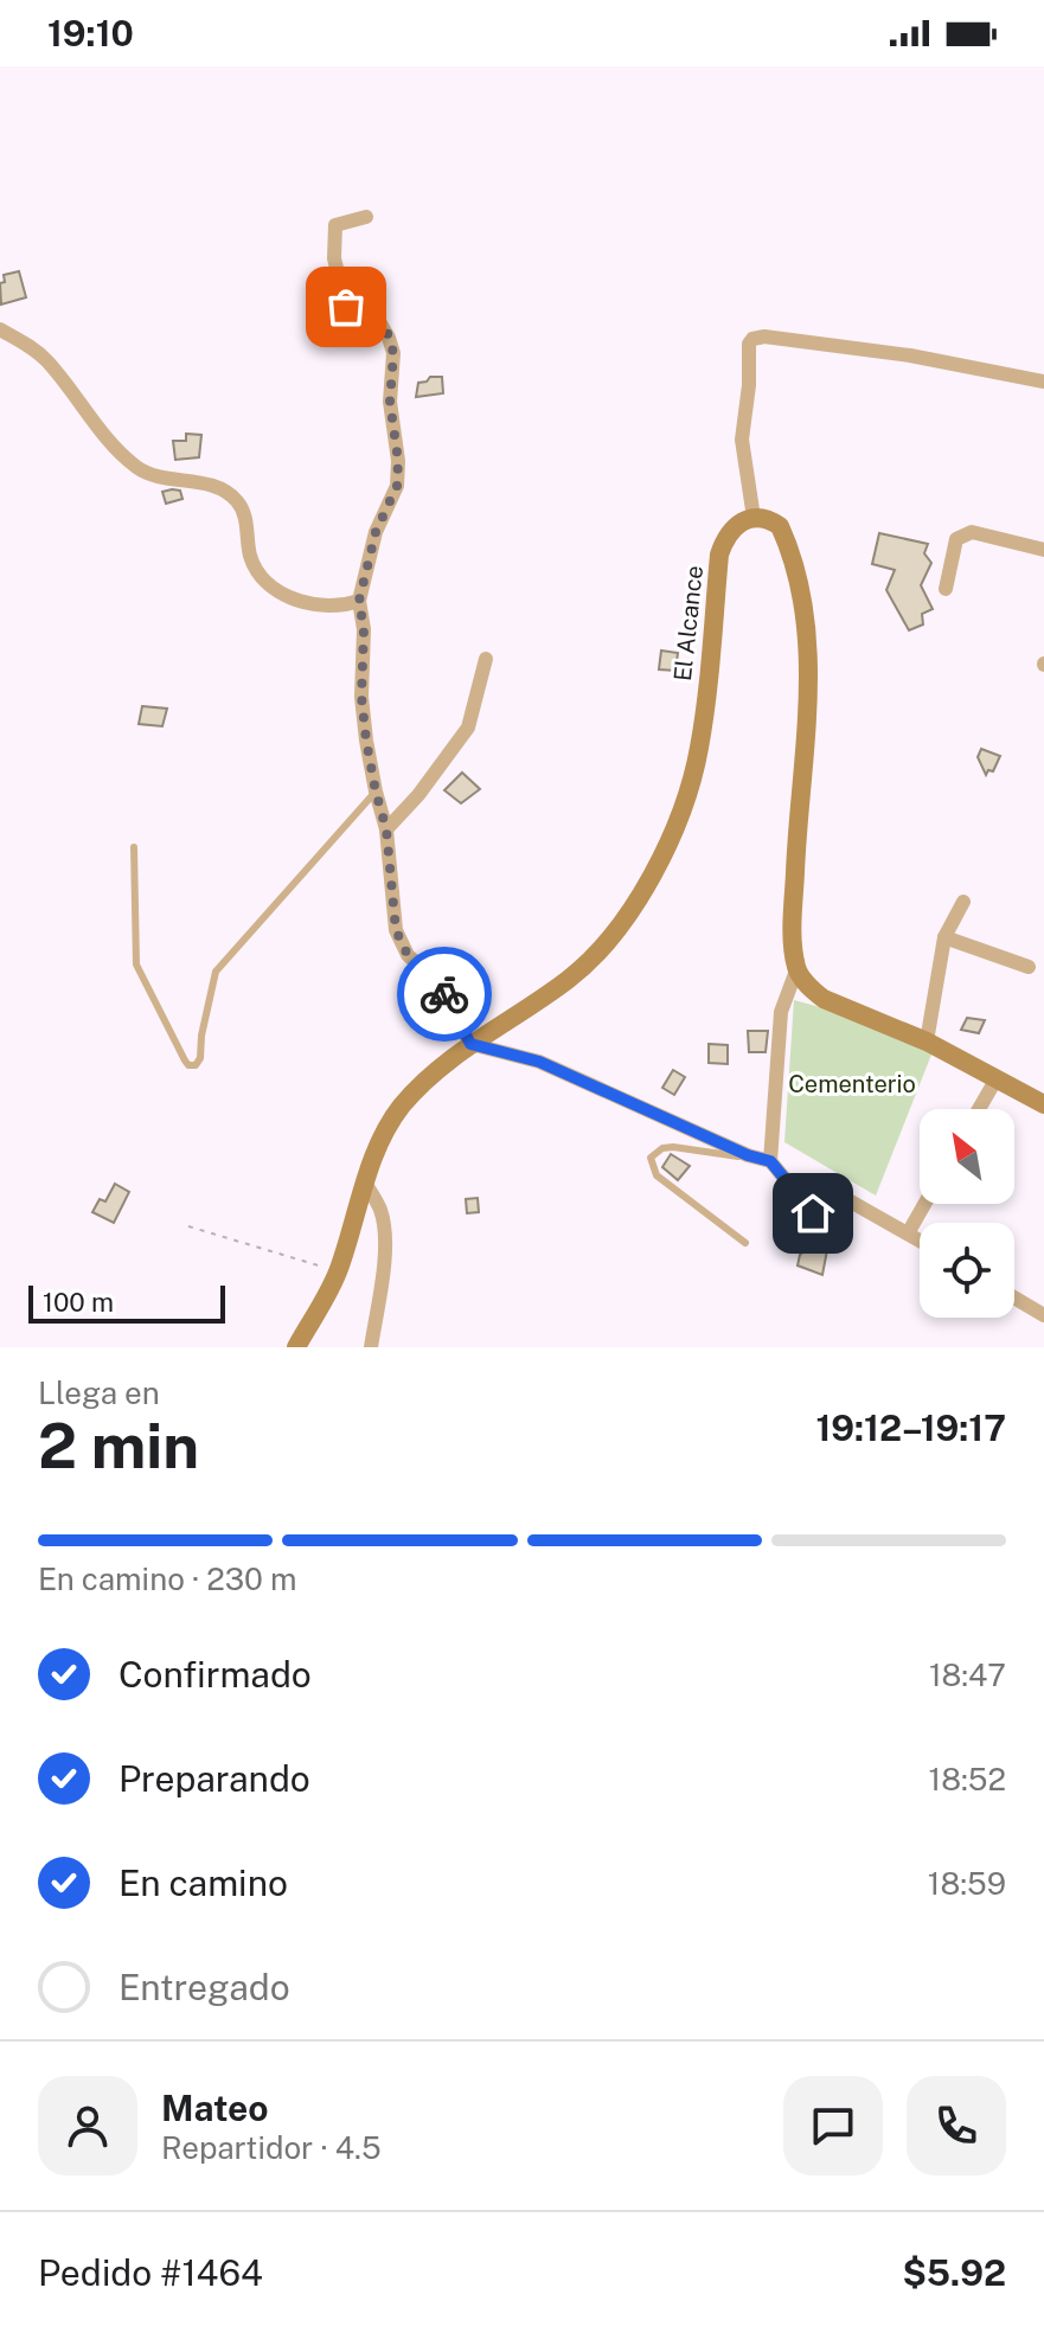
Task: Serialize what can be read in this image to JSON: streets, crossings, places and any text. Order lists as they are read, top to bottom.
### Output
{
  "streets": {
    "street": ["El Alcance"]
  },
  "parks": ["Cementerio"],
  "scale_bar": "100 m",
  "north": "top left",
  "page": {
    "status": "19:10",
    "scale": "100 m",
    "heading": ["2 min", "Llega en", "19:12–19:17"],
    "panel": [
      "Mateo",
      "Repartidor · 4.5",
      "Pedido #1464",
      "$5.92"
    ],
    "bar": "En camino · 230 m",
    "list": [
      ["Confirmado", "18:47"],
      ["Preparando", "18:52"],
      ["En camino", "18:59"],
      "Entregado"
    ]
  }
}
